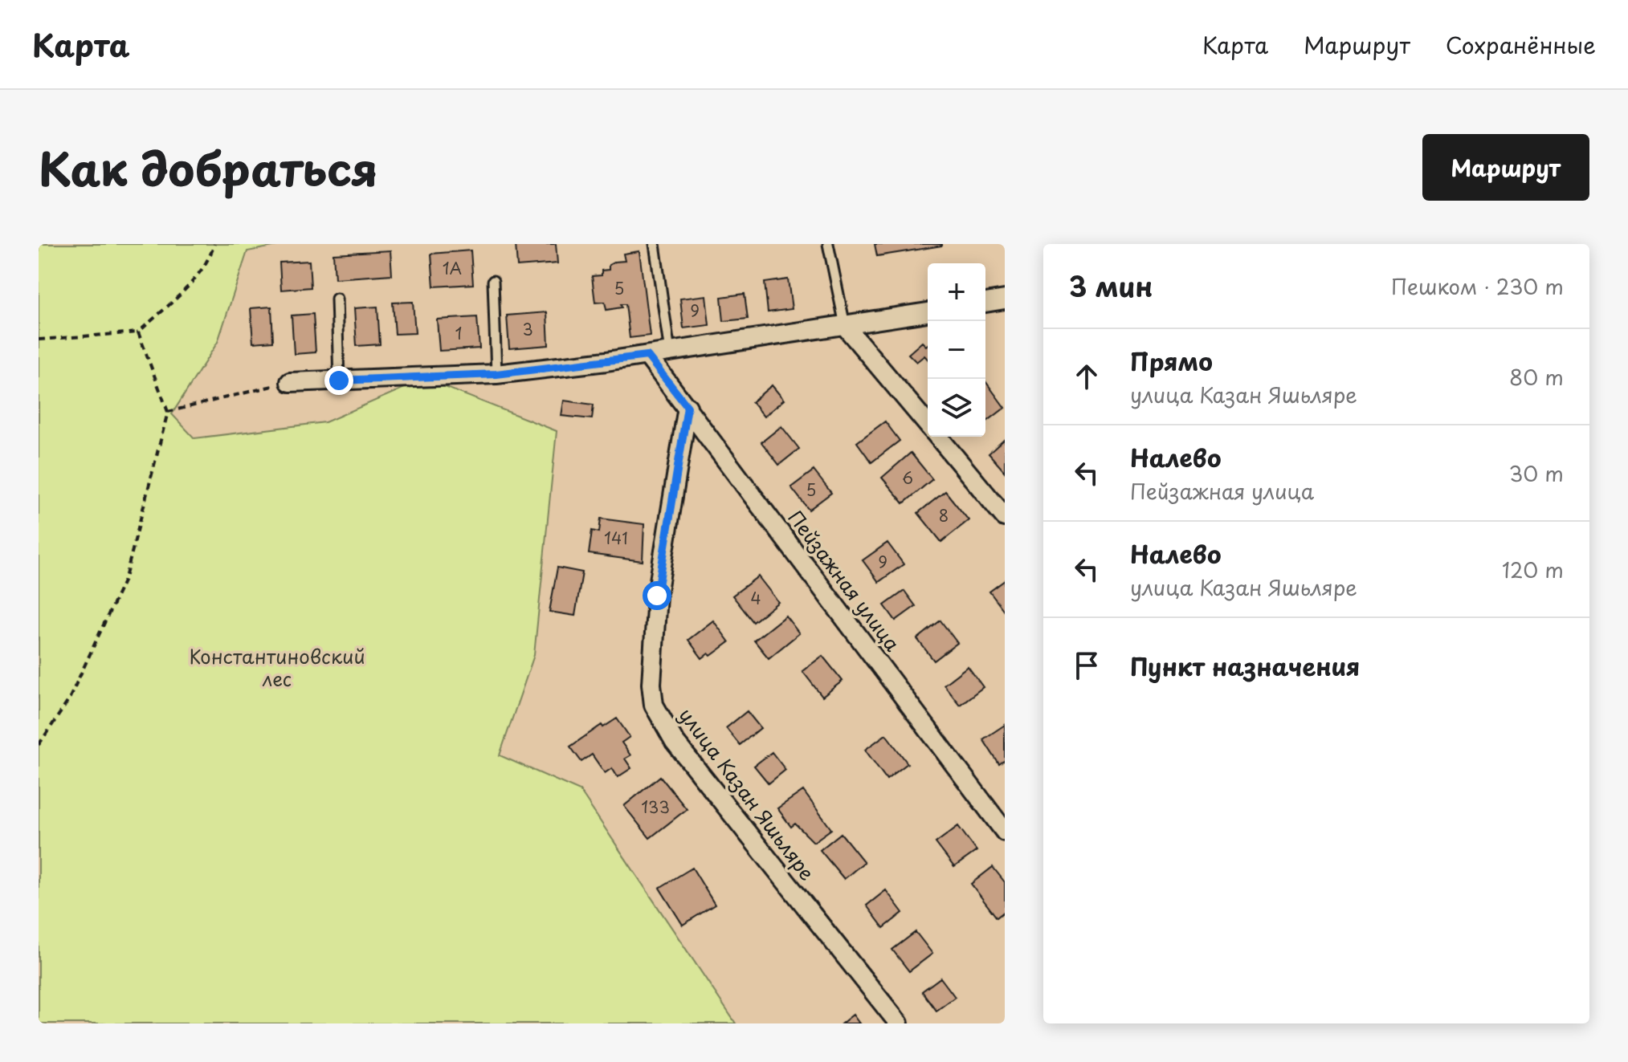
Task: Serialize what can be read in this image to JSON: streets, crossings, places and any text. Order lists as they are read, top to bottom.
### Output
{
  "streets": {
    "street": ["Пейзажная улица", "улица Казан Яшьляре"]
  },
  "crossings": [
    ["Пейзажная улица", "улица Казан Яшьляре"]
  ],
  "parks": ["Константиновский лес"],
  "house_numbers": [
    "1А",
    "5",
    "9",
    "3",
    "1",
    "6",
    "5",
    "8",
    "141",
    "9",
    "4",
    "133"
  ],
  "page": {
    "header": "Карта",
    "nav": ["Карта", "Маршрут", "Сохранённые"],
    "title": "Как добраться",
    "buttons": "Маршрут",
    "heading": ["3 мин", "Пешком · 230 m"],
    "map_buttons": ["+", "−"],
    "list": [
      ["Прямо", "улица Казан Яшьляре", "80 m"],
      ["Налево", "Пейзажная улица", "30 m"],
      ["Налево", "улица Казан Яшьляре", "120 m"],
      "Пункт назначения"
    ]
  }
}
